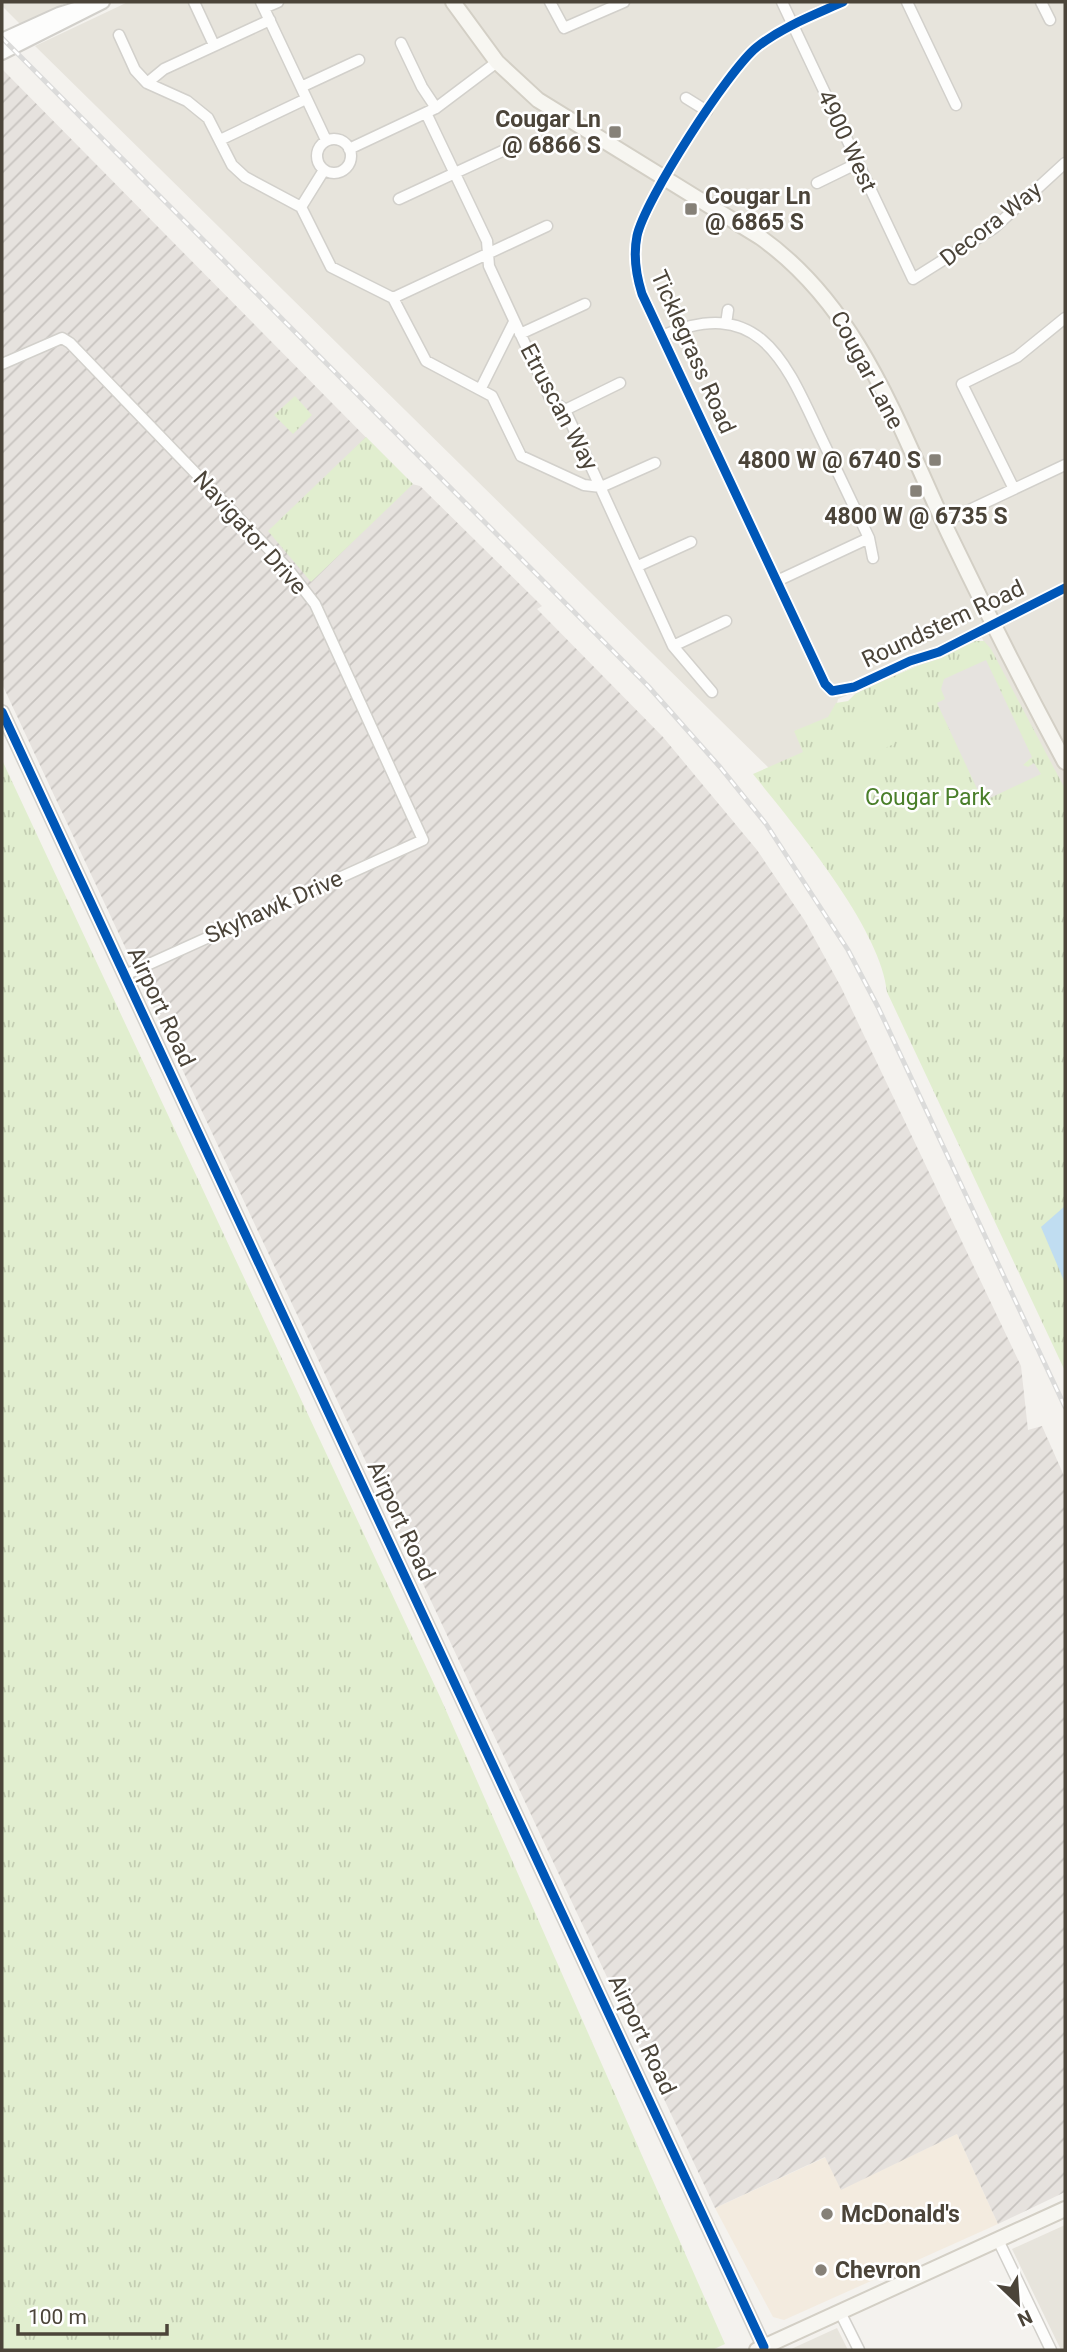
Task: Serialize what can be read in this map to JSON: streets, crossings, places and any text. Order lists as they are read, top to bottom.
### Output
{
  "streets": {
    "main road": ["Cougar Lane"],
    "street": [
      "4900 West",
      "Decora Way",
      "Ticklegrass Road",
      "Etruscan Way",
      "Navigator Drive",
      "Roundstem Road",
      "Skyhawk Drive",
      "Airport Road"
    ]
  },
  "crossings": [
    ["4900 West", "Decora Way"],
    ["4900 West", "Ticklegrass Road"],
    ["Ticklegrass Road", "Cougar Lane"],
    ["Ticklegrass Road", "Roundstem Road"],
    ["Cougar Lane", "Roundstem Road"],
    ["Navigator Drive", "Skyhawk Drive"],
    ["Skyhawk Drive", "Airport Road"]
  ],
  "parks": ["Cougar Park"],
  "places": {
    "transit": [
      "Cougar Ln @ 6866 S",
      "Cougar Ln @ 6865 S",
      "4800 W @ 6740 S",
      "4800 W @ 6735 S"
    ],
    "other": ["McDonald's", "Chevron"]
  },
  "scale_bar": "100 m",
  "north": "bottom right"
}
